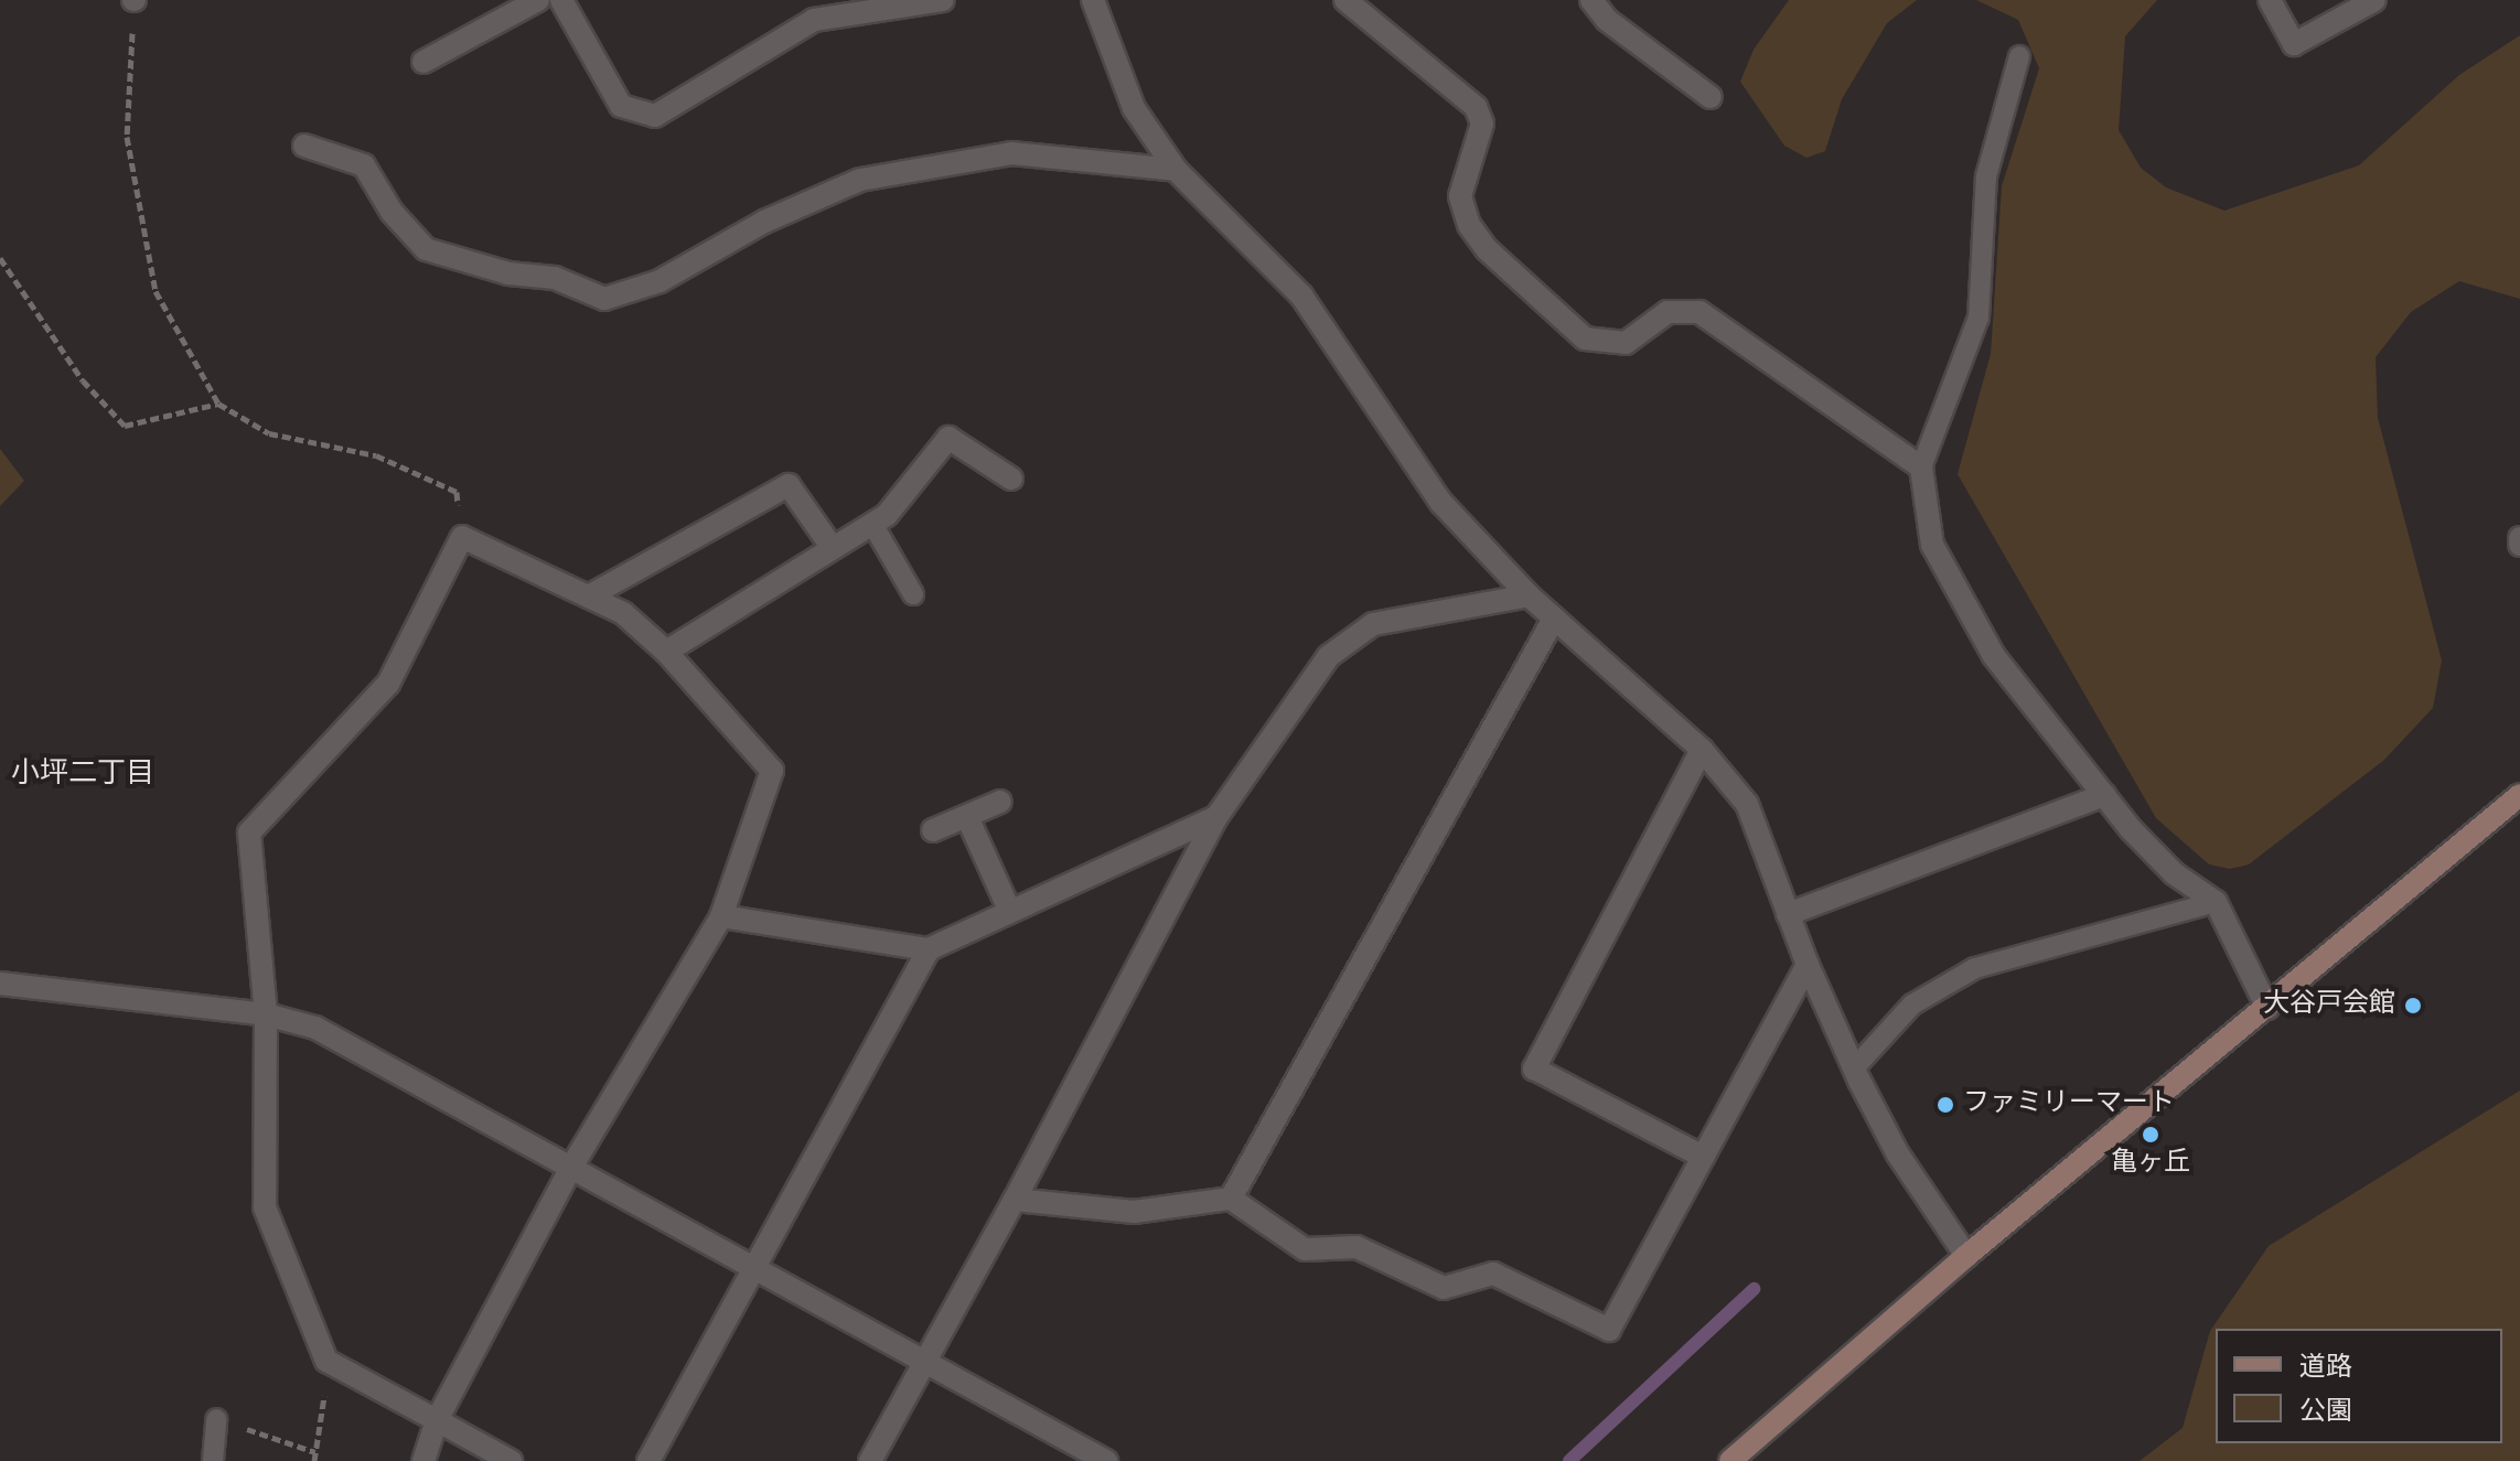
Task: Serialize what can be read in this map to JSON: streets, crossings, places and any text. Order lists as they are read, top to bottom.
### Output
{
  "districts": ["小坪二丁目"],
  "places": ["大谷戸会館", "ファミリーマート", "亀ヶ丘"],
  "legend": ["道路", "公園"]
}
